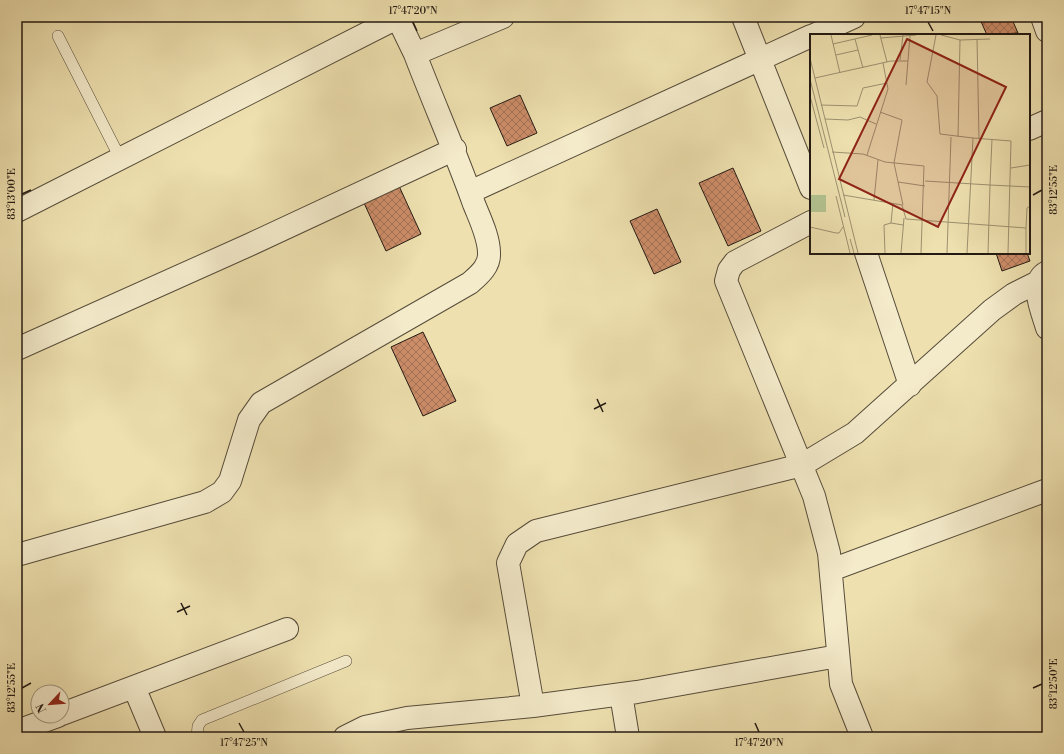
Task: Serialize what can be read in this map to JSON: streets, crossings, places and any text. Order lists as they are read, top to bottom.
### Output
{
  "north": "bottom left",
  "coordinates": [
    "17°47'20\"N",
    "17°47'15\"N",
    "83°12'55\"E",
    "83°13'00\"E",
    "83°12'50\"E",
    "17°47'25\"N"
  ]
}
